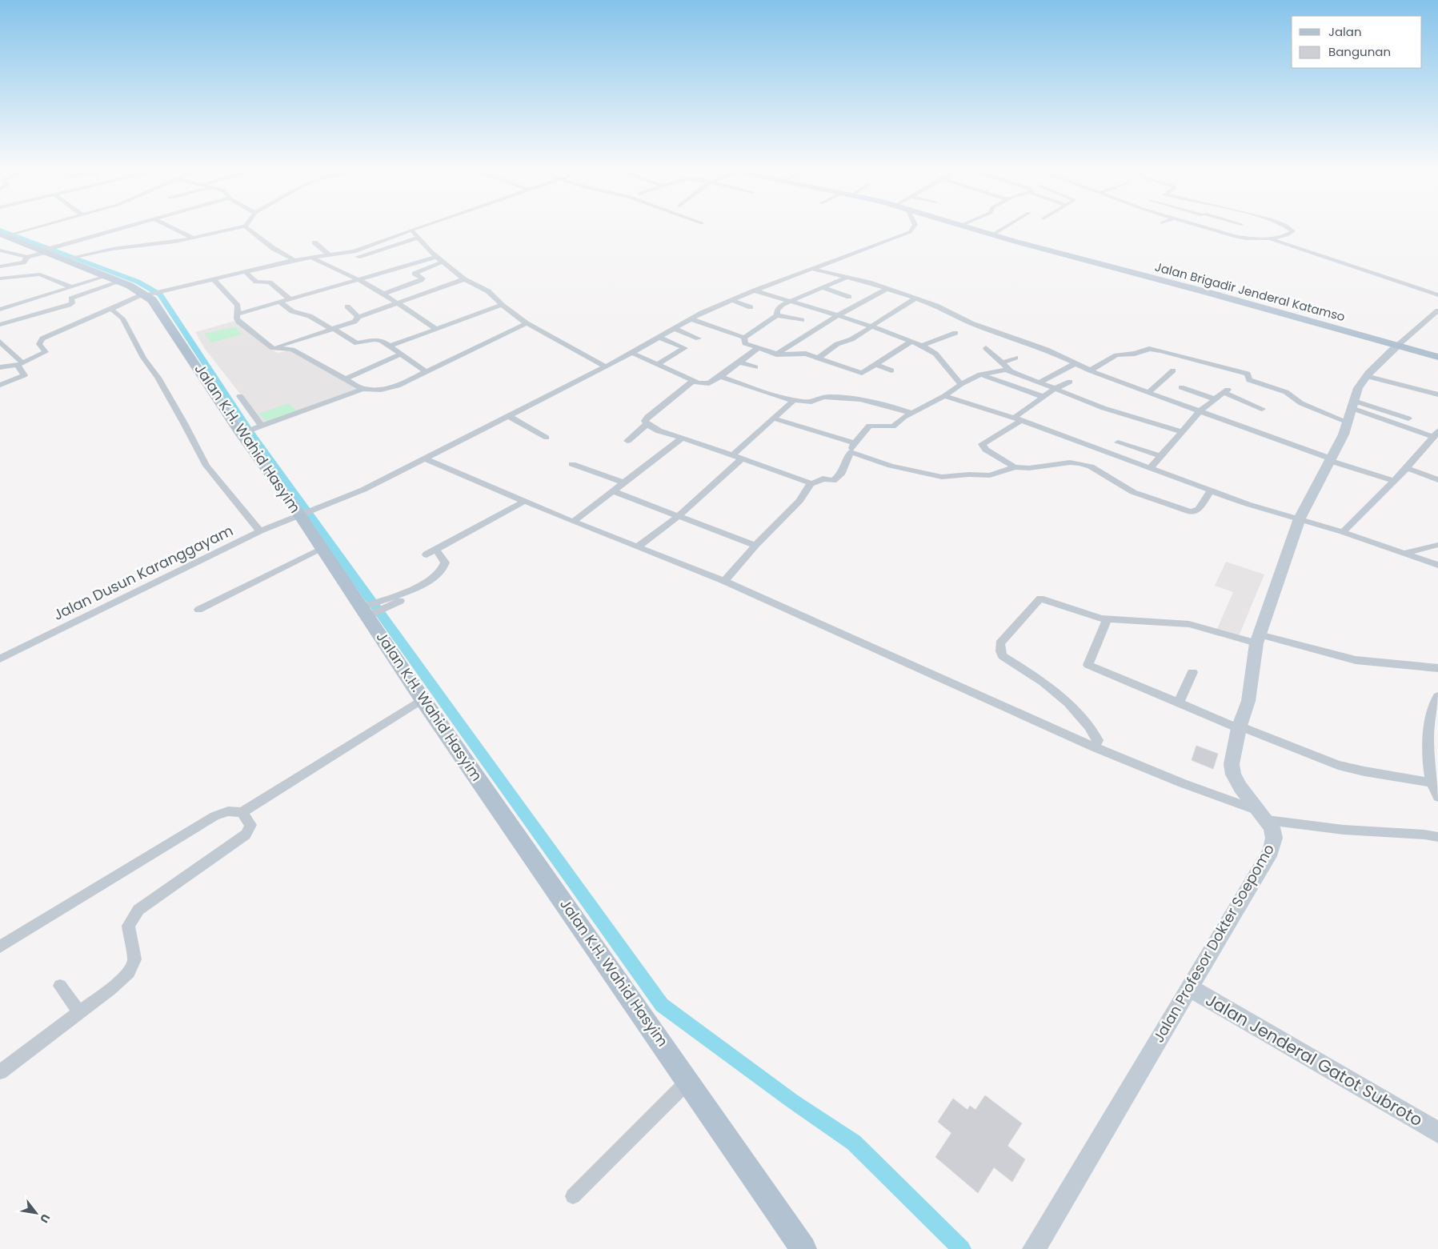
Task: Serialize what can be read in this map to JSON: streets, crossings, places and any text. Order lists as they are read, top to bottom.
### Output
{
  "streets": {
    "main road": [
      "Jalan Brigadir Jenderal Katamso",
      "Jalan K.H. Wahid Hasyim",
      "Jalan Profesor Dokter Soepomo",
      "Jalan Jenderal Gatot Subroto"
    ],
    "street": ["Jalan Dusun Karanggayam"]
  },
  "crossings": [
    ["Jalan Brigadir Jenderal Katamso", "Jalan Profesor Dokter Soepomo"],
    ["Jalan K.H. Wahid Hasyim", "Jalan Dusun Karanggayam"],
    ["Jalan Profesor Dokter Soepomo", "Jalan Jenderal Gatot Subroto"]
  ],
  "legend": ["Jalan", "Bangunan"],
  "north": "bottom right"
}
